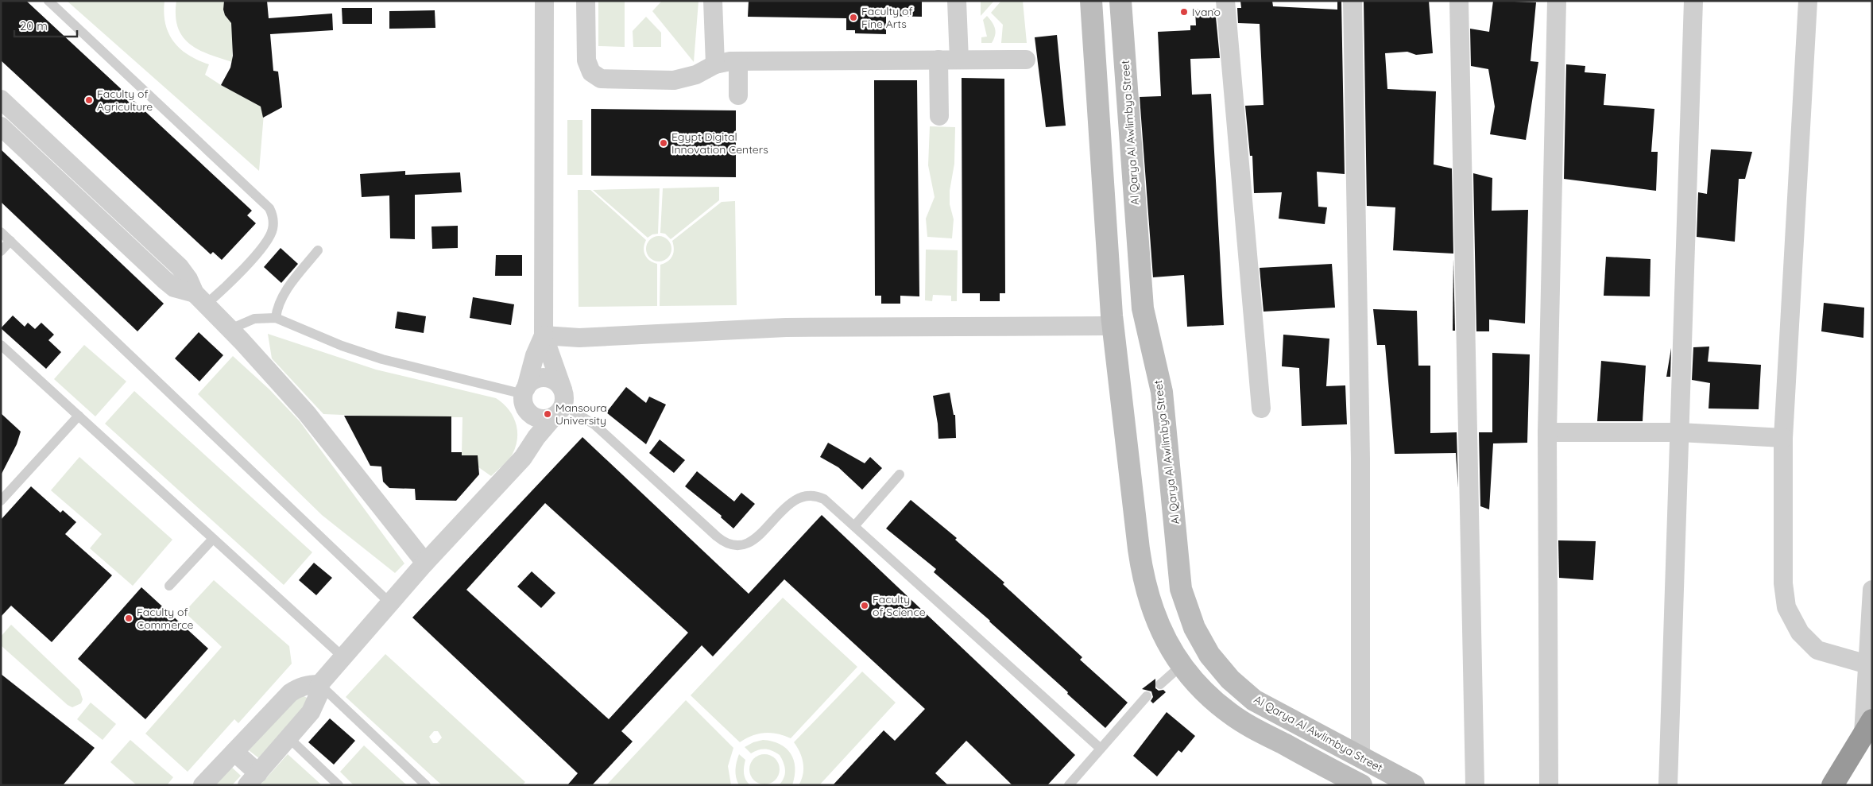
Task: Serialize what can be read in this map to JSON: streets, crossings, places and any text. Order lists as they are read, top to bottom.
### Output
{
  "streets": {
    "main road": ["Al Qarya Al Awlimbya Street"]
  },
  "places": [
    "Ivano",
    "Faculty of Fine Arts",
    "Faculty of Agriculture",
    "Egypt Digital Innovation Centers",
    "Mansoura University",
    "Faculty of Science",
    "Faculty of Commerce"
  ],
  "scale_bar": "20 m"
}
